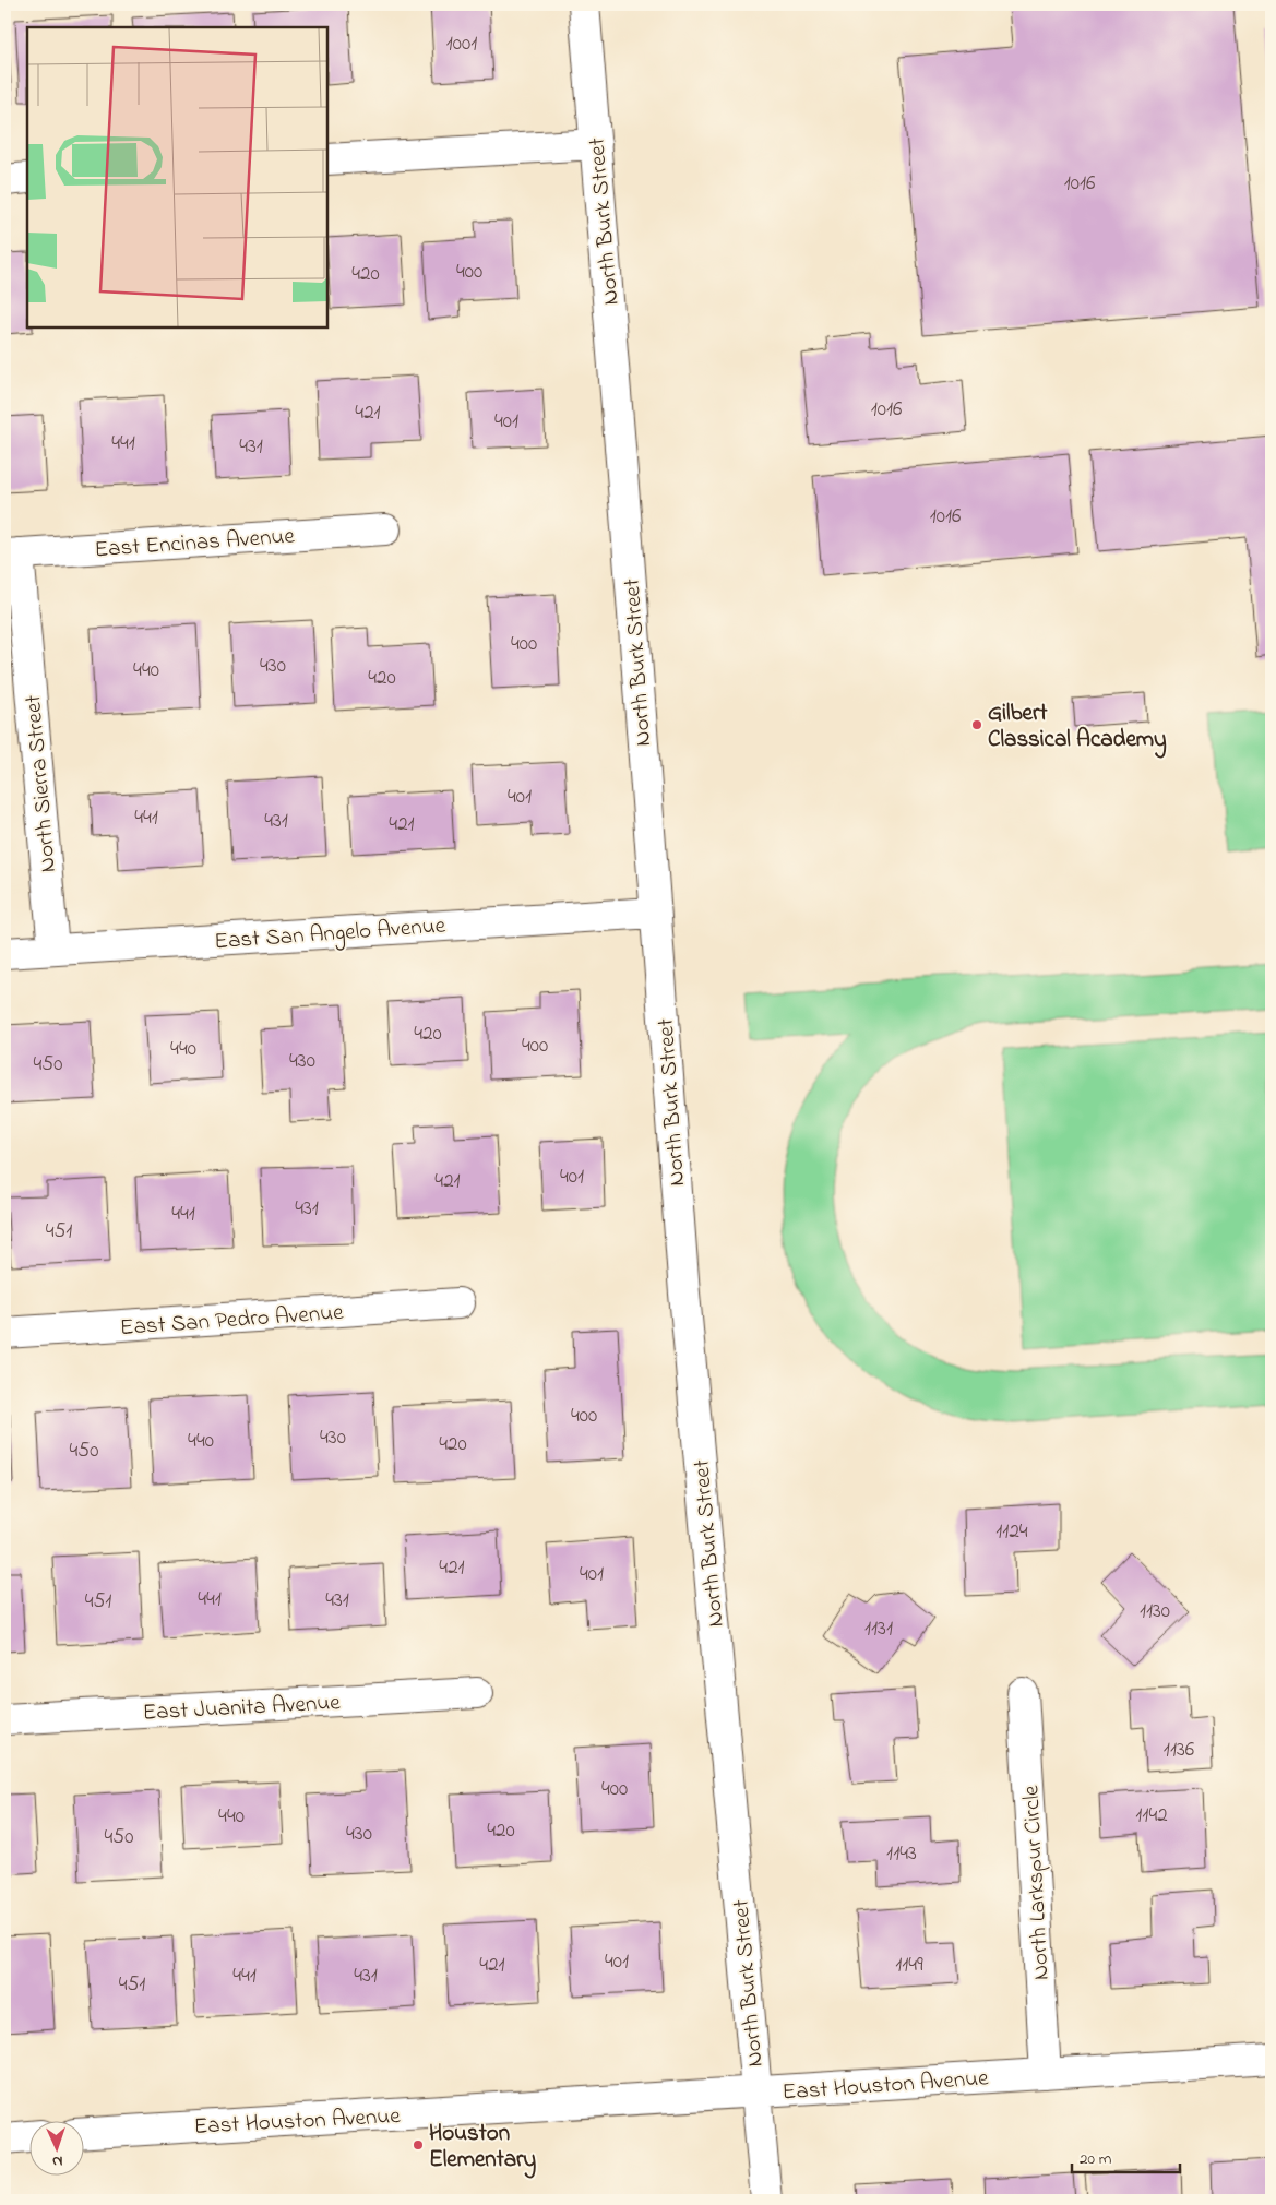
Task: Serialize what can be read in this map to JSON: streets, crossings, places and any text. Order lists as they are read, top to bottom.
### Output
{
  "streets": {
    "street": [
      "North Burk Street",
      "East Encinas Avenue",
      "North Sierra Street",
      "East San Angelo Avenue",
      "East San Pedro Avenue",
      "East Juanita Avenue",
      "North Larkspur Circle",
      "East Houston Avenue"
    ]
  },
  "crossings": [
    ["North Burk Street", "East San Angelo Avenue"],
    ["North Burk Street", "East Houston Avenue"],
    ["East Encinas Avenue", "North Sierra Street"],
    ["North Sierra Street", "East San Angelo Avenue"],
    ["North Larkspur Circle", "East Houston Avenue"]
  ],
  "places": ["Gilbert Classical Academy", "Houston Elementary"],
  "house_numbers": [
    "1001",
    "1016",
    "400",
    "420",
    "1016",
    "421",
    "401",
    "441",
    "431",
    "1016",
    "400",
    "430",
    "440",
    "420",
    "401",
    "441",
    "431",
    "421",
    "420",
    "400",
    "440",
    "430",
    "450",
    "401",
    "421",
    "431",
    "441",
    "451",
    "400",
    "430",
    "440",
    "420",
    "450",
    "1124",
    "421",
    "401",
    "441",
    "431",
    "451",
    "1130",
    "1131",
    "1136",
    "400",
    "1142",
    "440",
    "420",
    "430",
    "450",
    "1143",
    "401",
    "421",
    "1149",
    "441",
    "431",
    "451"
  ],
  "scale_bar": "20 m",
  "north": "bottom"
}
